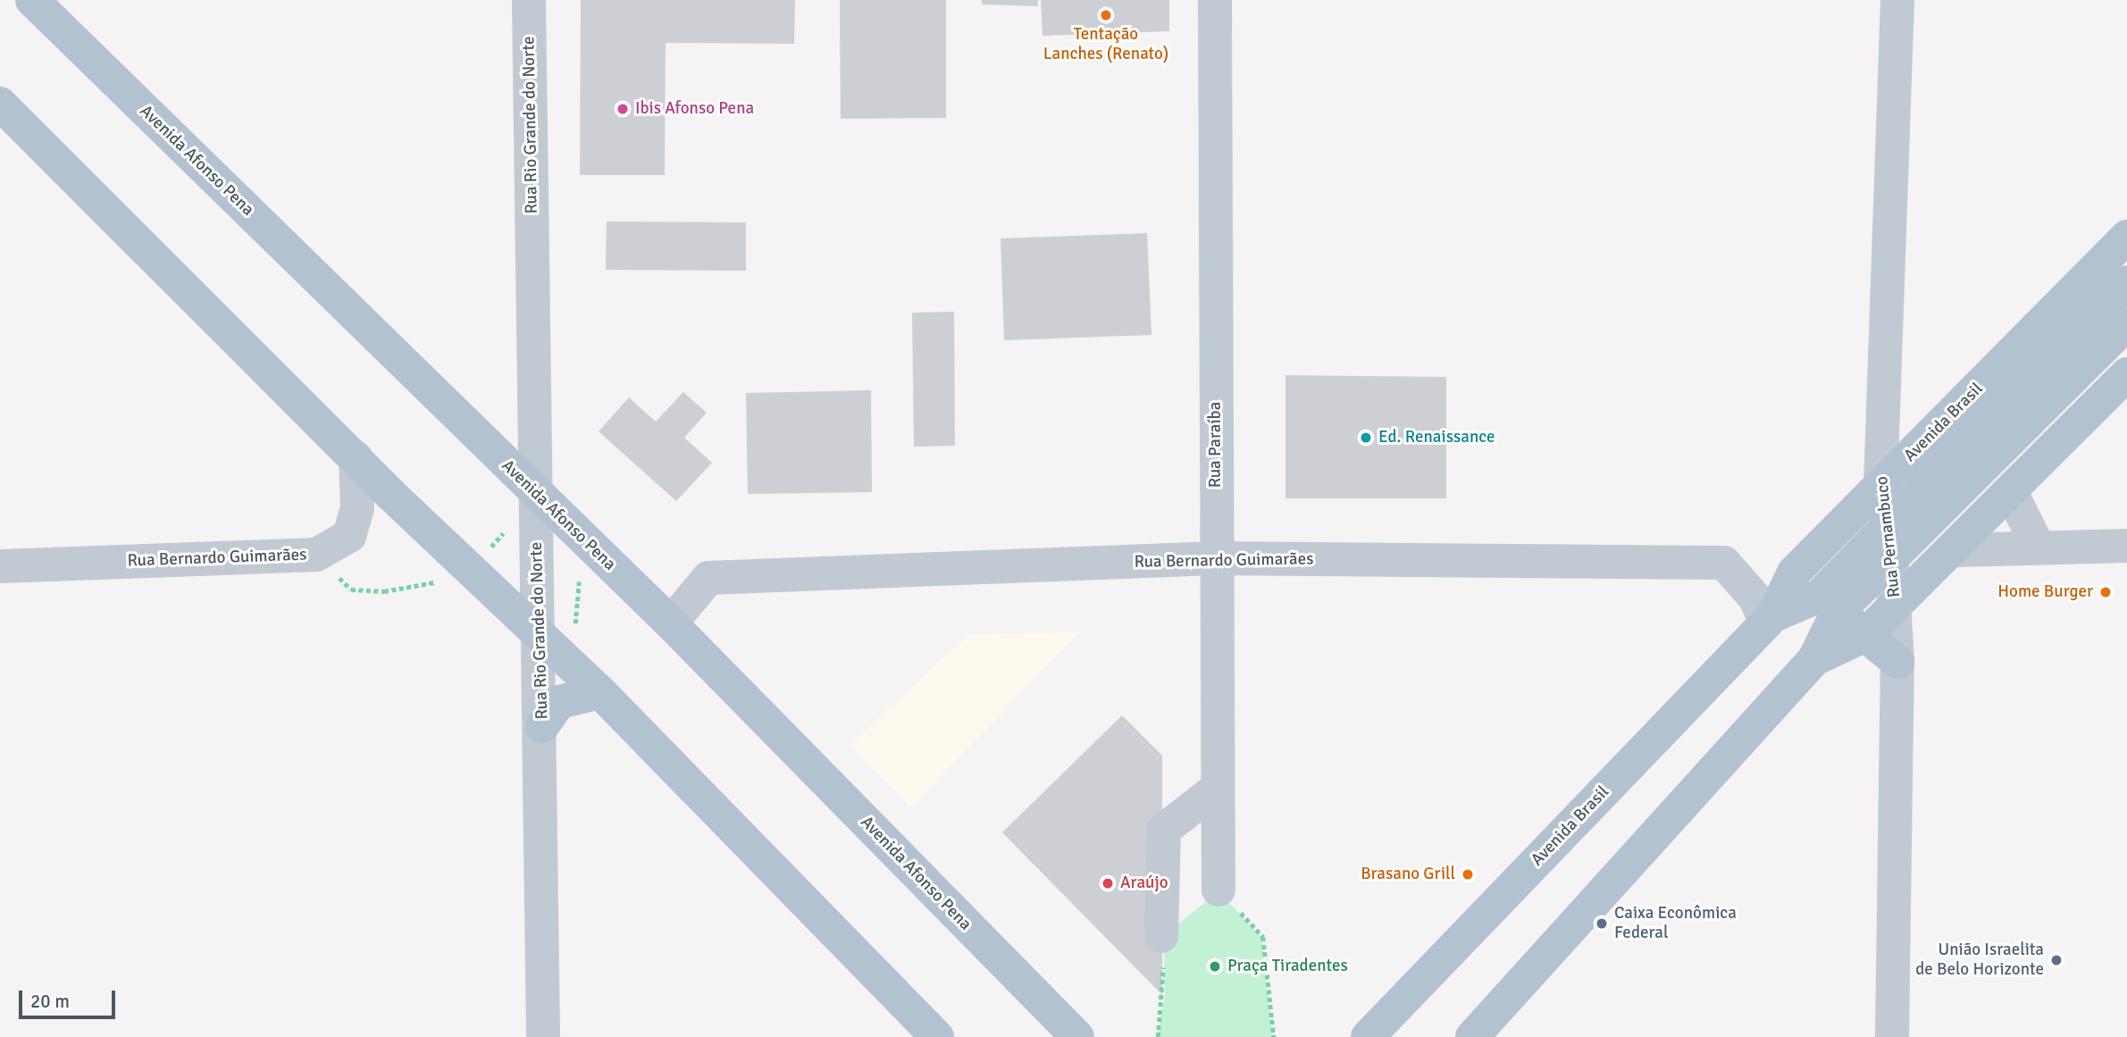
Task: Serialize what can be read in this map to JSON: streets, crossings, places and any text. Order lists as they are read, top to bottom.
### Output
{
  "streets": {
    "main road": ["Avenida Afonso Pena", "Avenida Brasil"],
    "street": [
      "Rua Rio Grande do Norte",
      "Rua Paraíba",
      "Rua Pernambuco",
      "Rua Bernardo Guimarães"
    ]
  },
  "crossings": [
    ["Rua Rio Grande do Norte", "Avenida Afonso Pena"],
    ["Avenida Afonso Pena", "Rua Bernardo Guimarães"],
    ["Avenida Brasil", "Rua Pernambuco"],
    ["Avenida Brasil", "Rua Bernardo Guimarães"],
    ["Rua Paraíba", "Rua Bernardo Guimarães"]
  ],
  "places": [
    "Tentação Lanches (Renato)",
    "Ibis Afonso Pena",
    "Ed. Renaissance",
    "Home Burger",
    "Brasano Grill",
    "Araújo",
    "Caixa Econômica Federal",
    "União Israelita de Belo Horizonte",
    "Praça Tiradentes"
  ],
  "scale_bar": "20 m"
}
